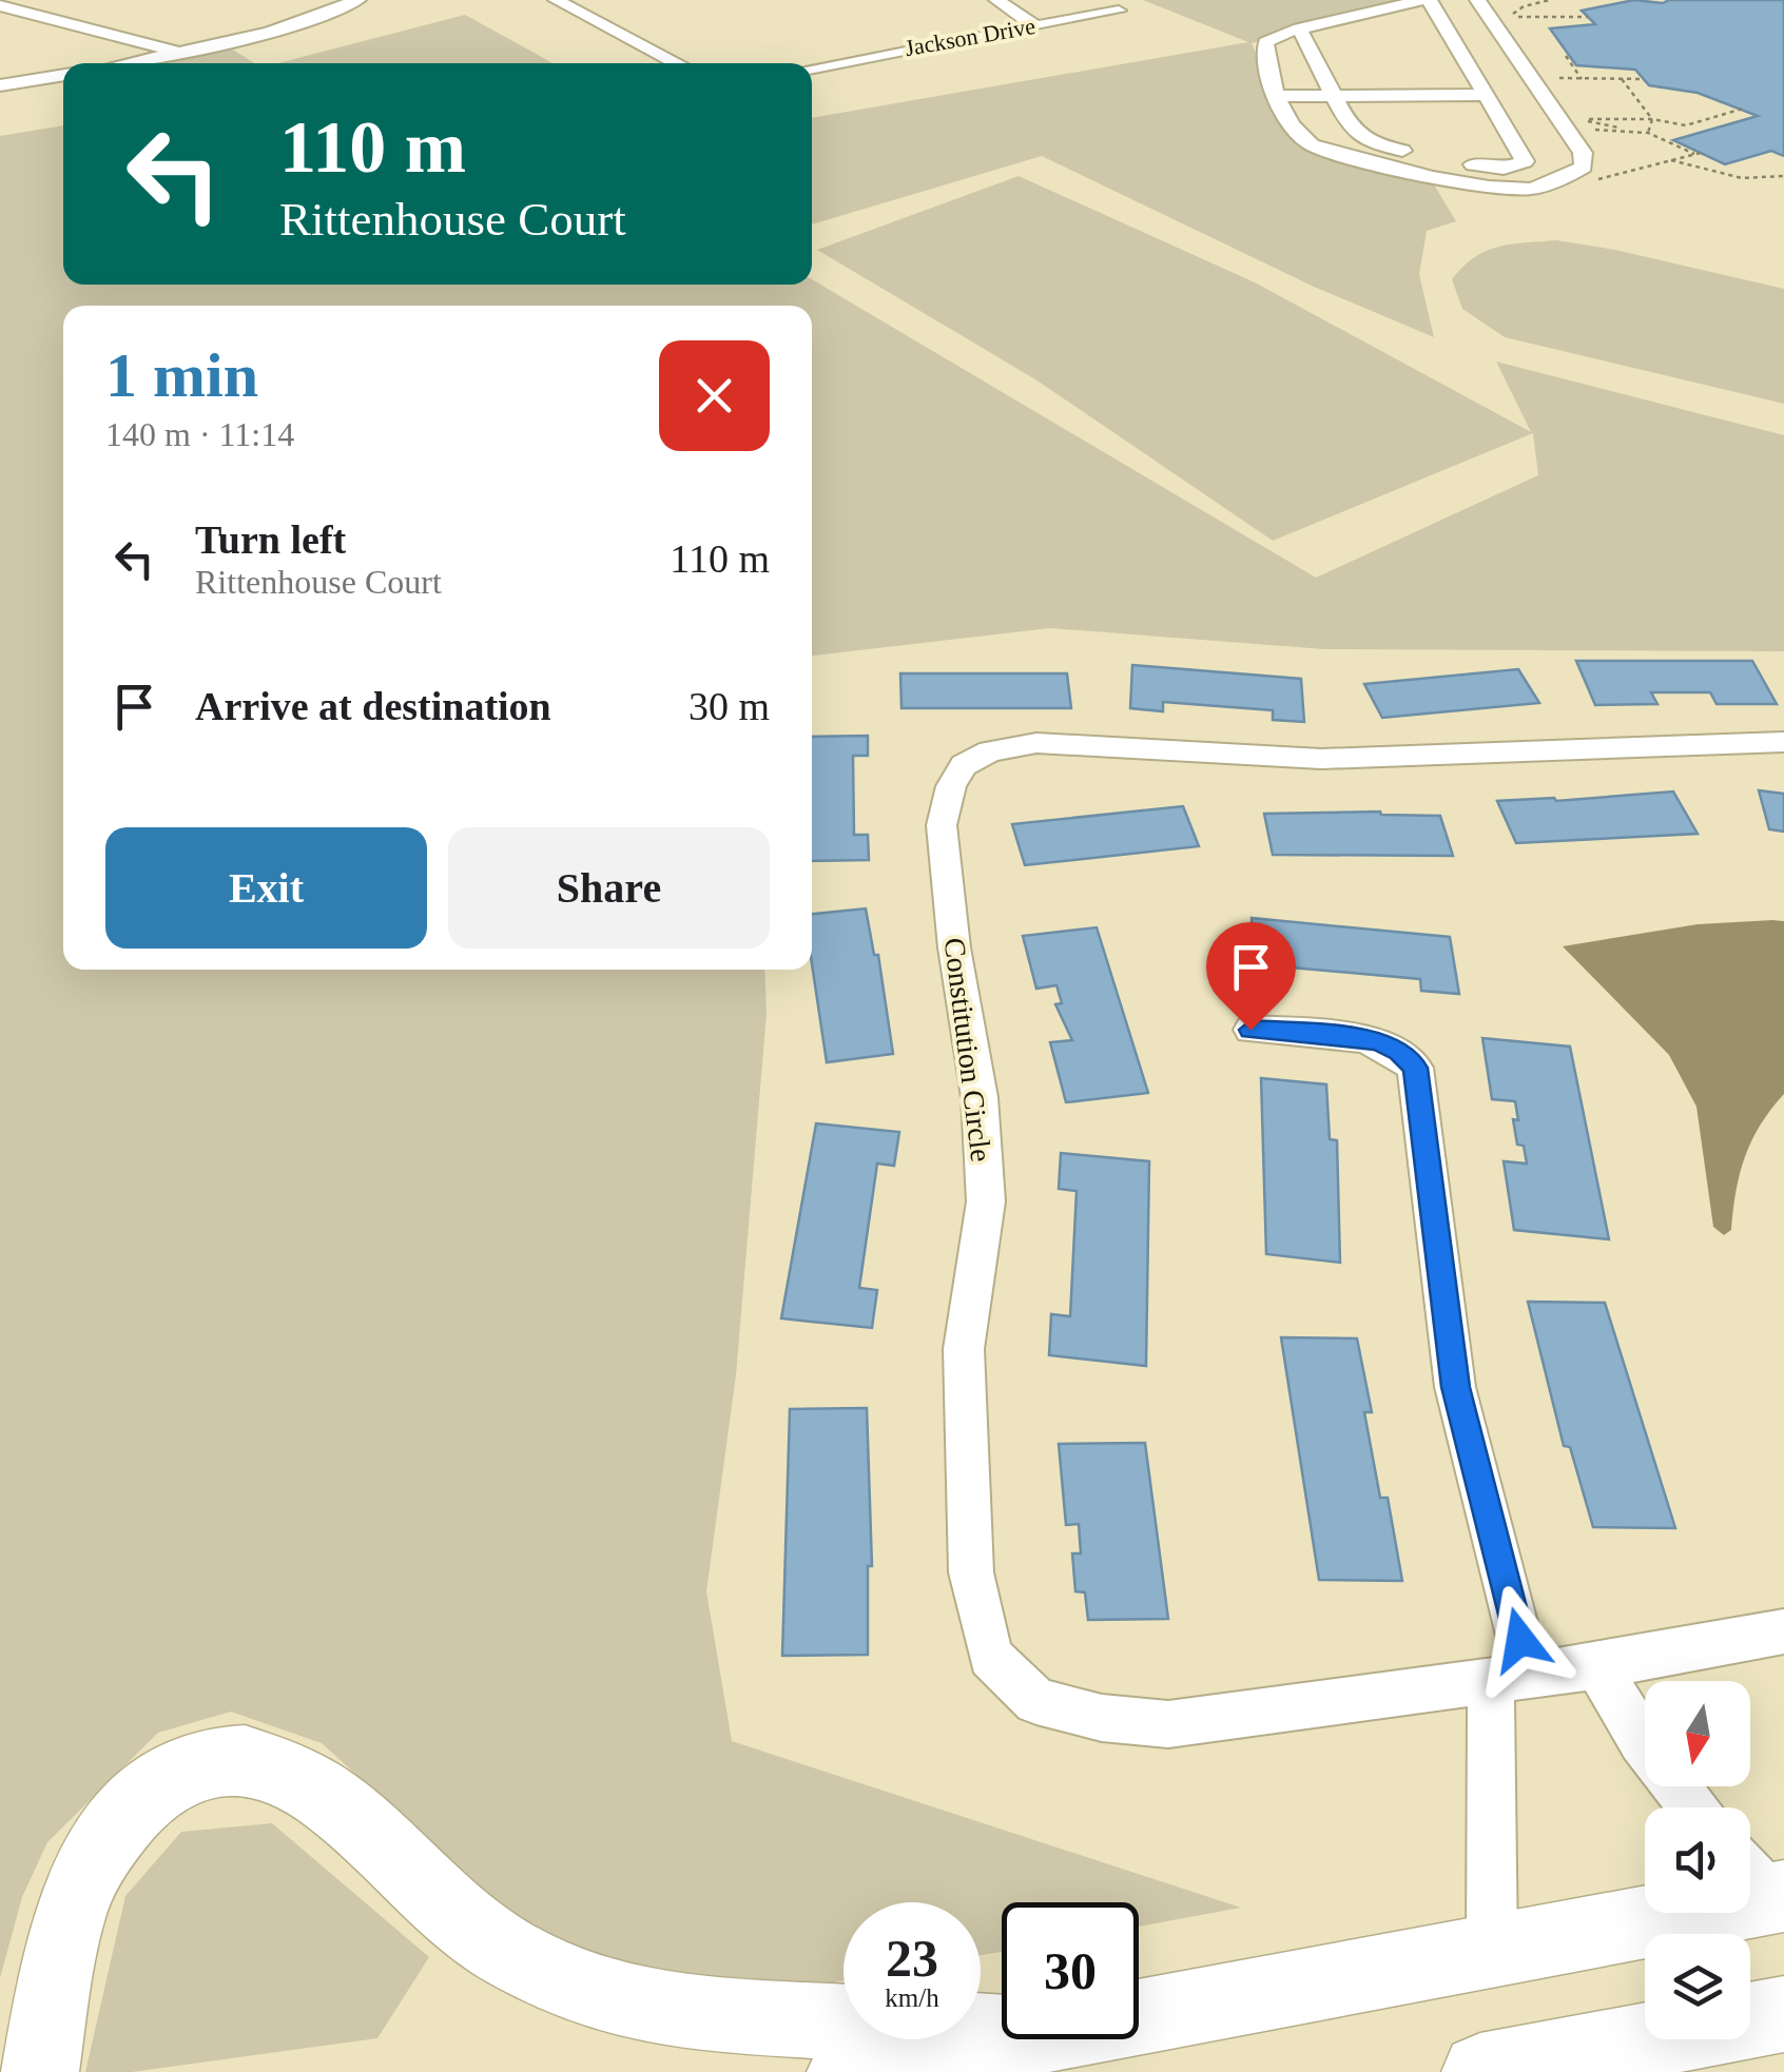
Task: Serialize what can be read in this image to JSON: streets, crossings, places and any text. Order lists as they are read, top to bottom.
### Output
{
  "streets": {
    "street": ["Jackson Drive", "Constitution Circle"]
  },
  "north": "bottom",
  "page": {
    "turn": ["110 m", "Rittenhouse Court"],
    "heading": ["1 min", "140 m · 11:14"],
    "list": [
      {
        "name": "Turn left",
        "note": "Rittenhouse Court",
        "value": "110 m"
      },
      {
        "name": "Arrive at destination",
        "value": "30 m"
      }
    ],
    "buttons": ["Exit", "Share"],
    "speed": "23 km/h",
    "limit": "30"
  }
}
